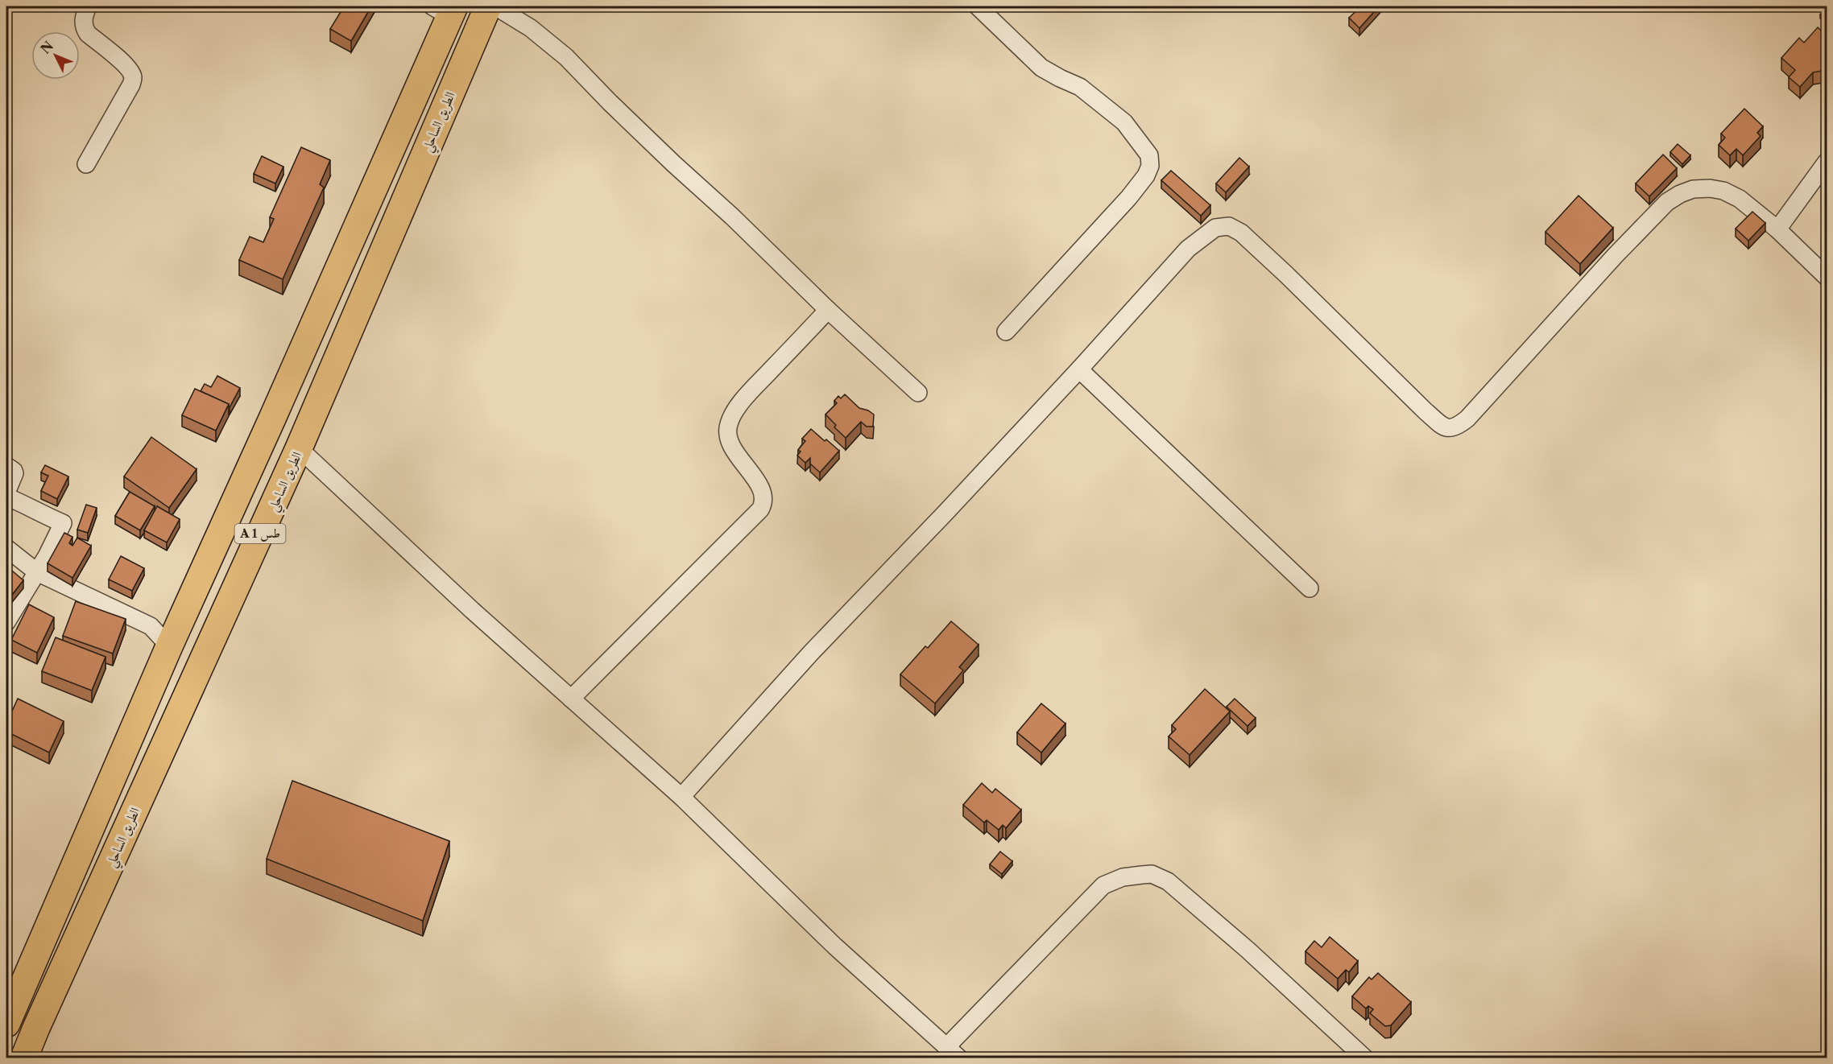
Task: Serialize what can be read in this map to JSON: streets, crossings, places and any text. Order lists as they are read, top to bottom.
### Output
{
  "streets": {
    "highway": ["الطريق الساحلي", "A 1 طس"]
  },
  "north": "top left"
}
